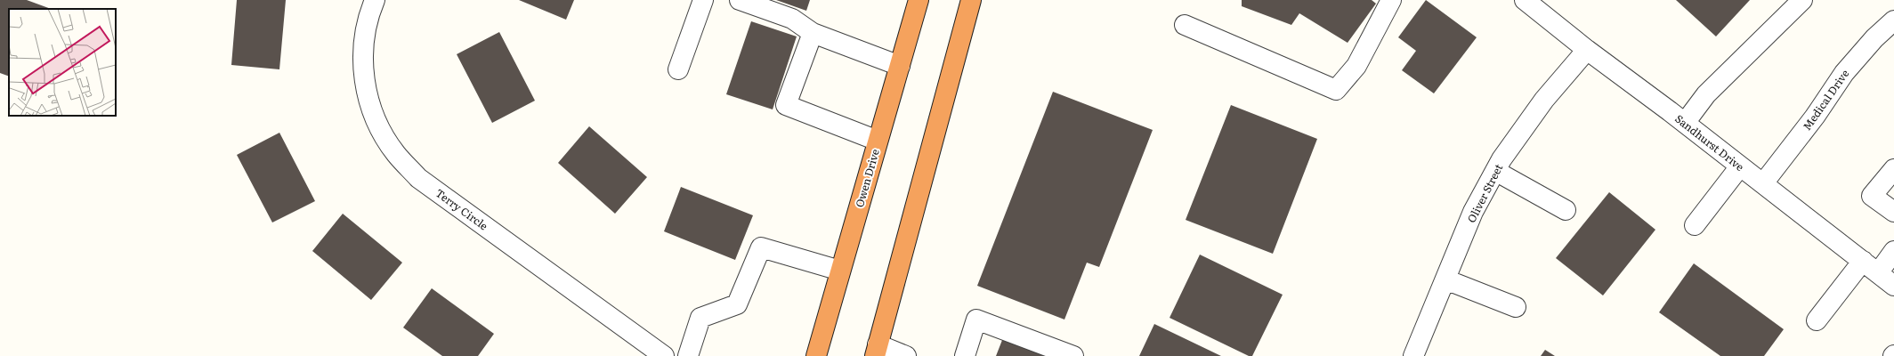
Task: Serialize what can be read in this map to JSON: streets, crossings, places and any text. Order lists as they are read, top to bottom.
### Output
{
  "streets": {
    "highway": ["Owen Drive"],
    "street": [
      "Medical Drive",
      "Sandhurst Drive",
      "Oliver Street",
      "Terry Circle"
    ]
  },
  "crossings": [
    ["Medical Drive", "Sandhurst Drive"],
    ["Sandhurst Drive", "Oliver Street"]
  ]
}
